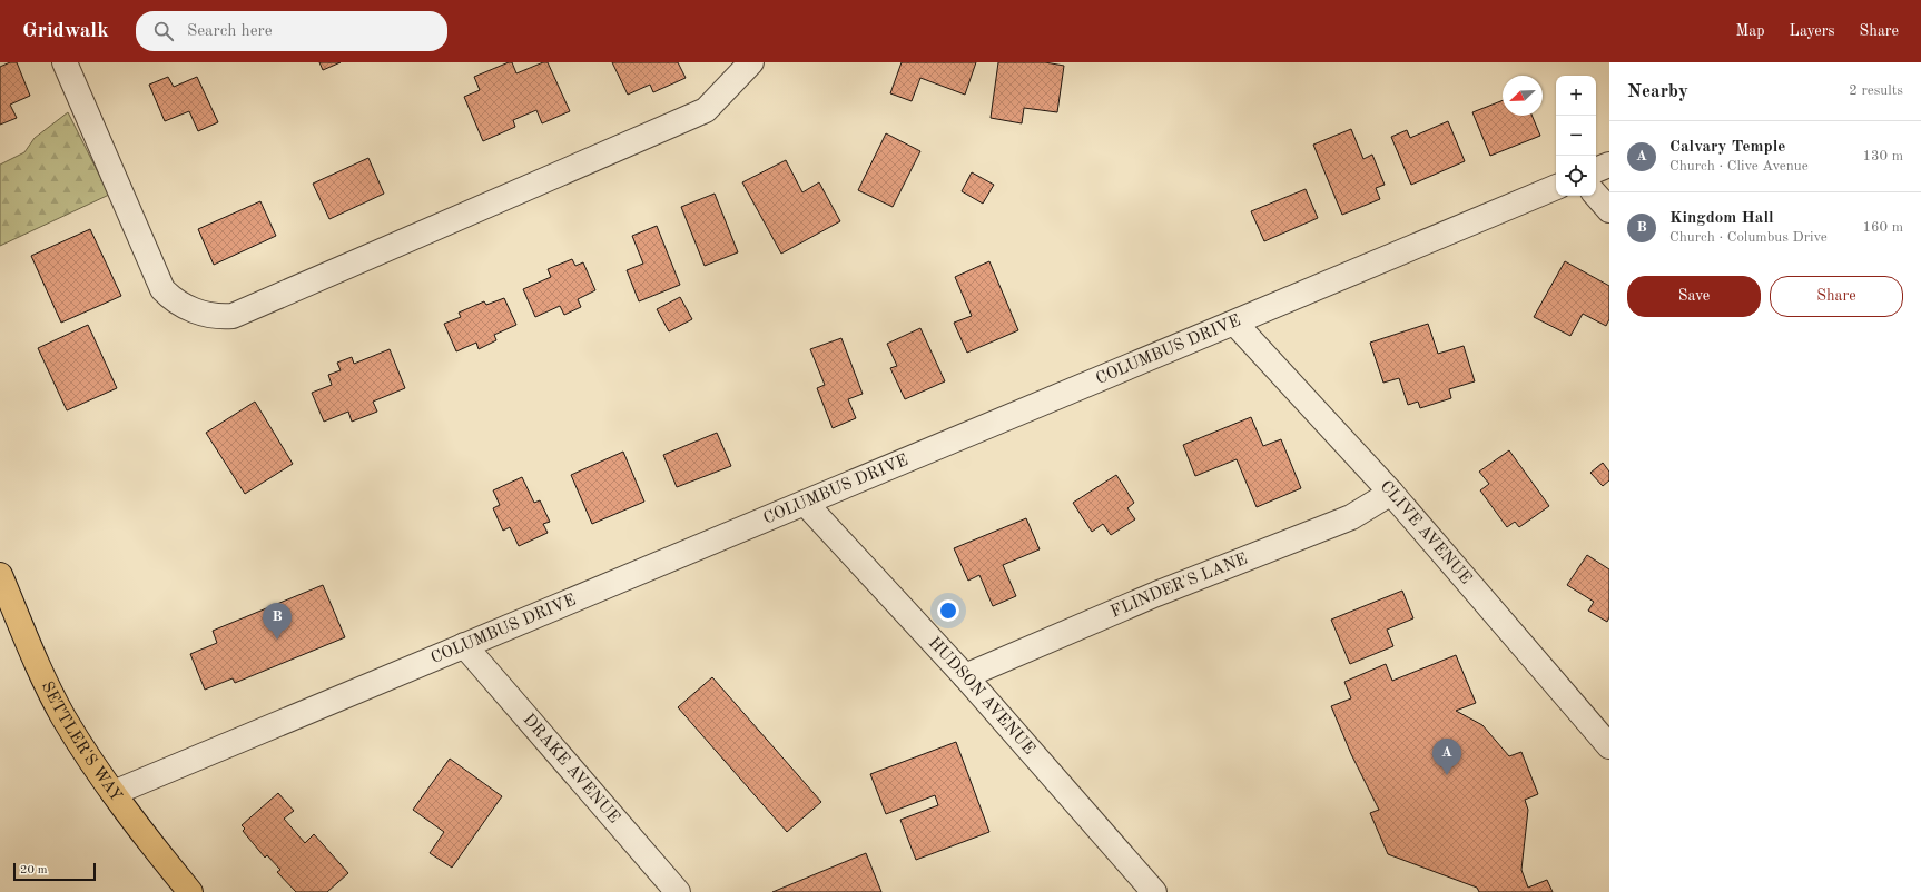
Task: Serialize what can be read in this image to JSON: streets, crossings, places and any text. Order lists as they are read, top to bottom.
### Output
{
  "streets": {
    "main road": ["SETTLER'S WAY"],
    "street": [
      "COLUMBUS DRIVE",
      "CLIVE AVENUE",
      "FLINDER'S LANE",
      "HUDSON AVENUE",
      "DRAKE AVENUE"
    ]
  },
  "crossings": [
    ["COLUMBUS DRIVE", "CLIVE AVENUE"],
    ["COLUMBUS DRIVE", "HUDSON AVENUE"],
    ["COLUMBUS DRIVE", "SETTLER'S WAY"],
    ["COLUMBUS DRIVE", "DRAKE AVENUE"],
    ["CLIVE AVENUE", "FLINDER'S LANE"],
    ["FLINDER'S LANE", "HUDSON AVENUE"]
  ],
  "scale_bar": "20 m",
  "north": "bottom left",
  "page": {
    "header": "Gridwalk",
    "search": "Search here",
    "nav": ["Map", "Layers", "Share"],
    "heading": ["Nearby", "2 results"],
    "map_buttons": ["+", "−"],
    "list": [
      {
        "mark": "A",
        "name": "Calvary Temple",
        "note": "Church · Clive Avenue",
        "value": "130 m"
      },
      {
        "mark": "B",
        "name": "Kingdom Hall",
        "note": "Church · Columbus Drive",
        "value": "160 m"
      }
    ],
    "buttons": ["Save", "Share"],
    "pins": ["B", "A"],
    "scale": "20 m"
  }
}
